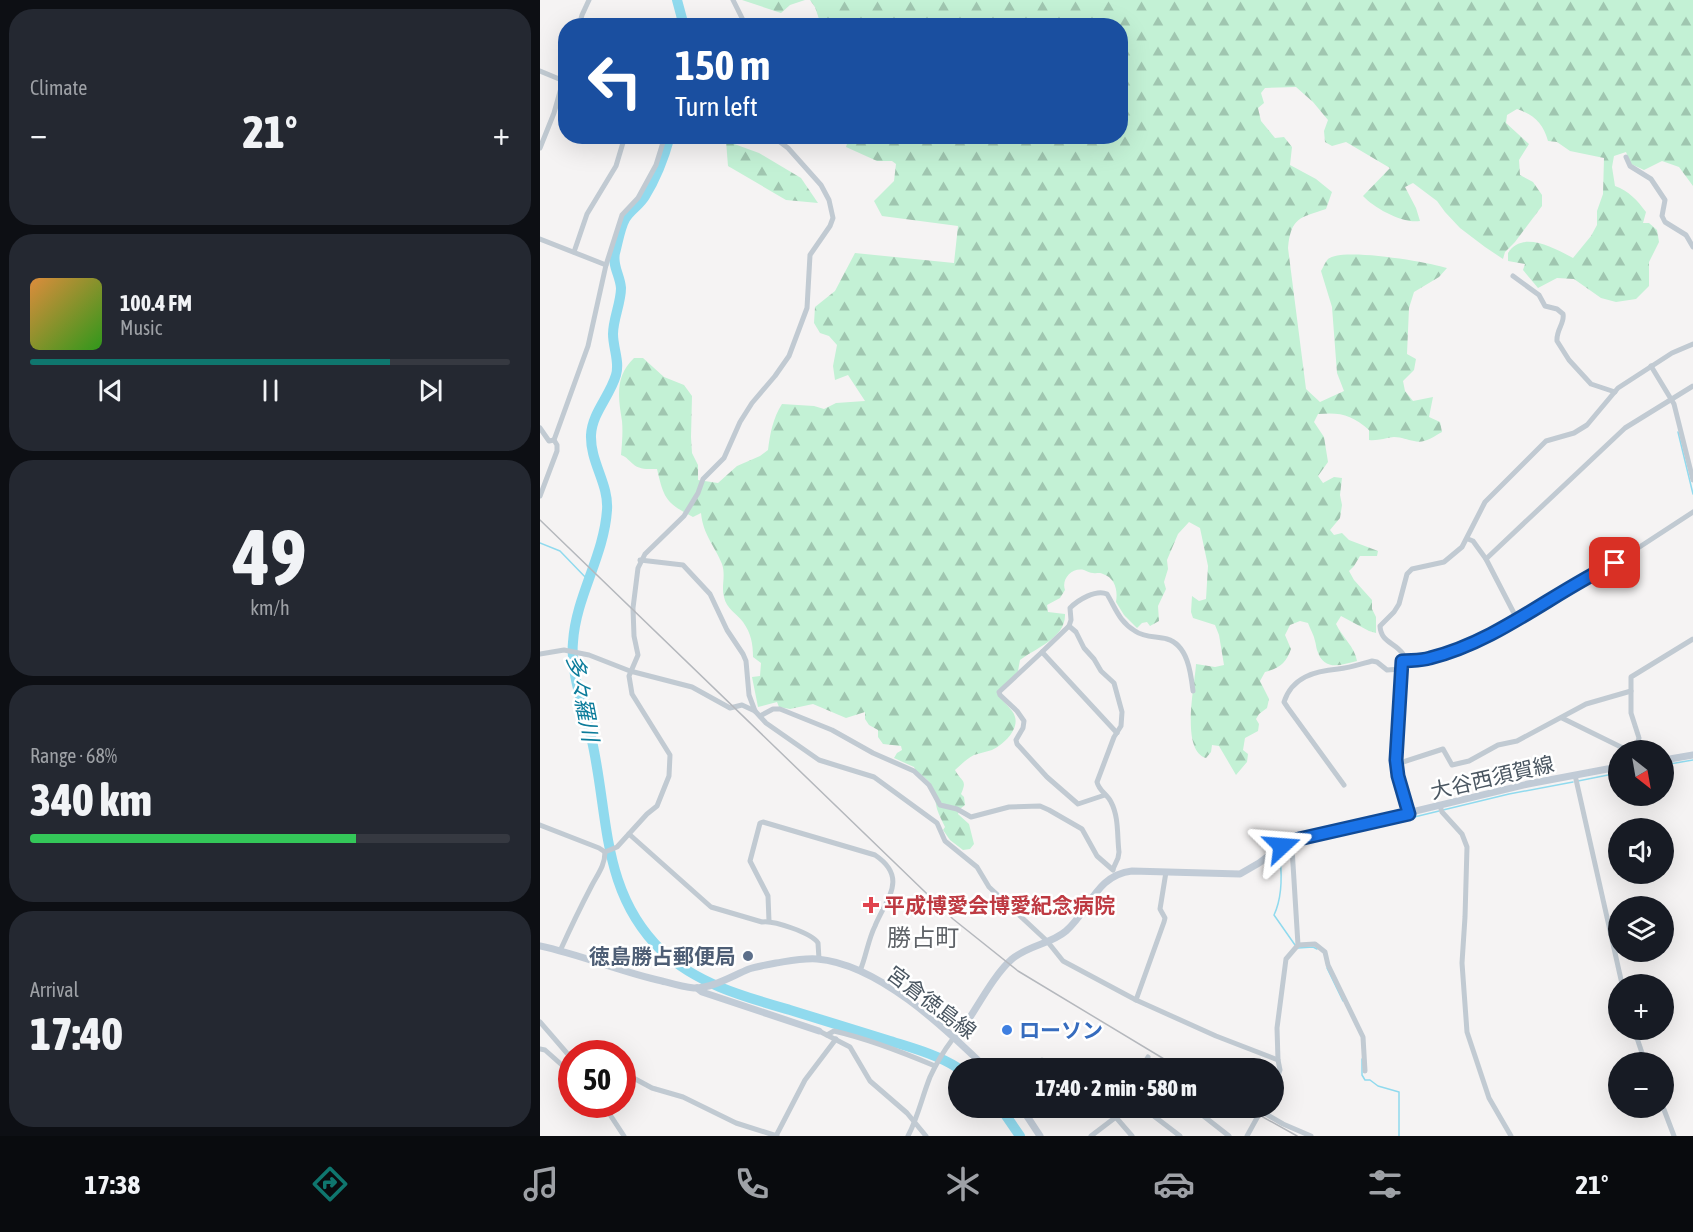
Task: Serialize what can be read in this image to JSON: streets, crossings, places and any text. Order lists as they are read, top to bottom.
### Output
{
  "streets": {
    "main road": ["大谷西須賀線", "宮倉徳島線"]
  },
  "districts": ["勝占町"],
  "water": ["多々羅川"],
  "places": {
    "health": ["平成博愛会博愛紀念病院"],
    "other": ["徳島勝占郵便局", "ローソン"]
  },
  "north": "bottom right",
  "page": {
    "tile": [
      "Climate",
      ["49", "km/h"],
      ["Range · 68%", "340 km"],
      ["Arrival", "17:40"]
    ],
    "turn": ["150 m", "Turn left"],
    "heat": ["−", "21°", "+"],
    "song": ["100.4 FM", "Music"],
    "map_buttons": ["+", "−"],
    "limit": "50",
    "trip": "17:40 · 2 min · 580 m",
    "tabs": ["17:38", "21°"]
  }
}
